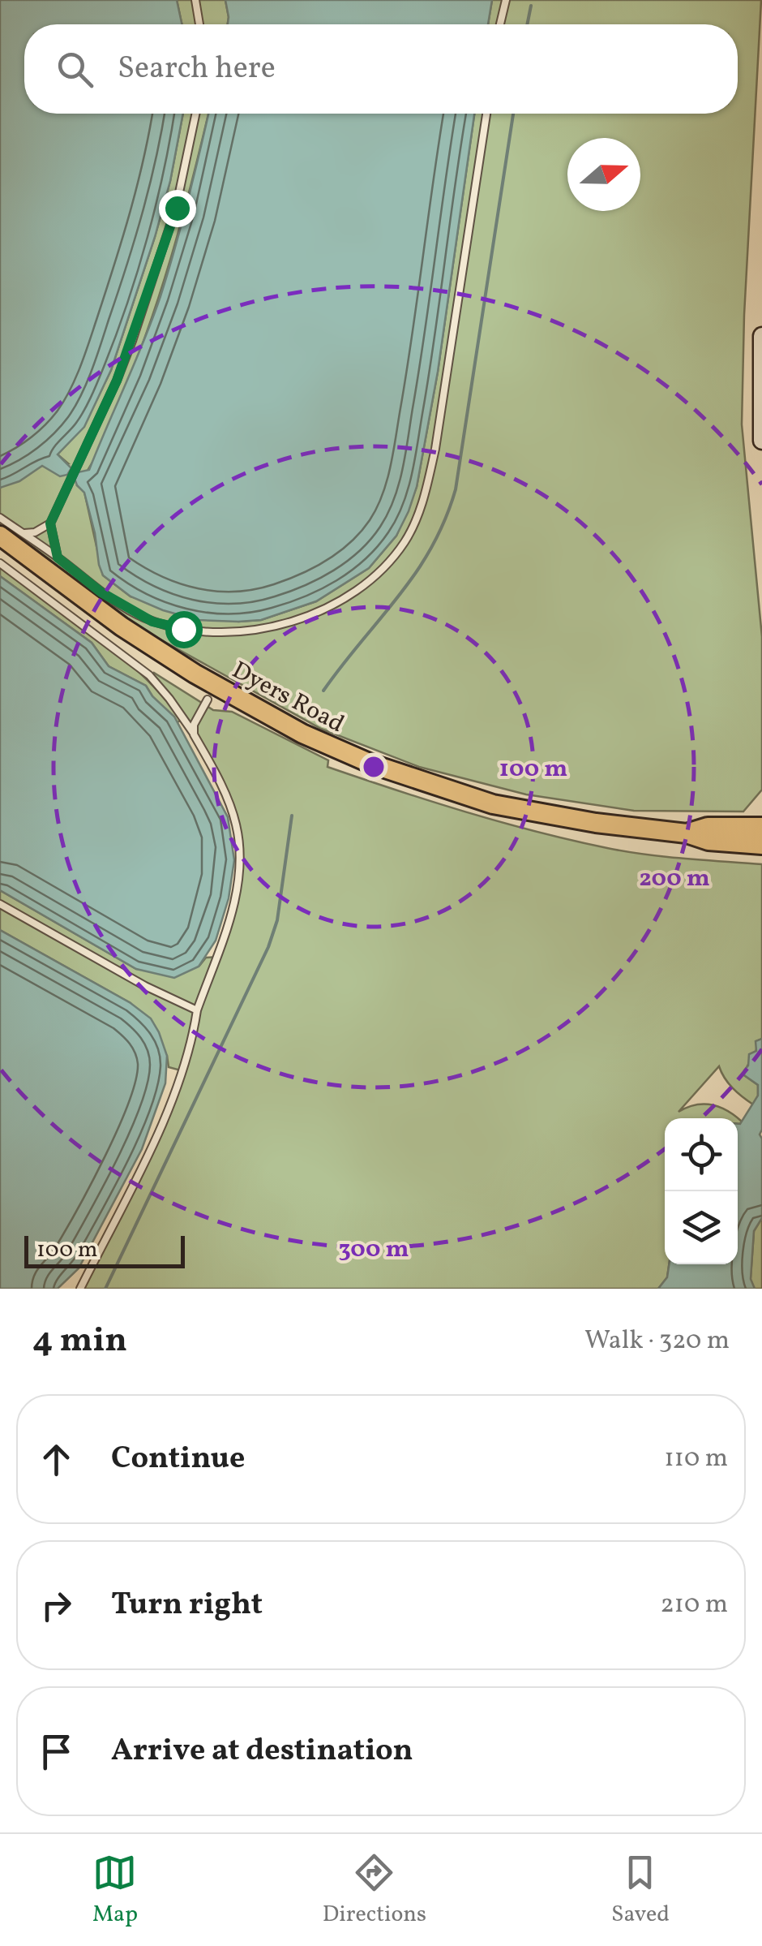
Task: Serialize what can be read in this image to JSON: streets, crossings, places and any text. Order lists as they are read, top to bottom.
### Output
{
  "streets": {
    "highway": ["Dyers Road"]
  },
  "scale_bar": "100 m",
  "north": "right",
  "page": {
    "search": "Search here",
    "scale": "100 m",
    "heading": ["4 min", "Walk · 320 m"],
    "list": [
      ["Continue", "110 m"],
      ["Turn right", "210 m"],
      "Arrive at destination"
    ],
    "nav": ["Map", "Directions", "Saved"]
  },
  "rings": ["100 m", "200 m", "300 m"]
}
